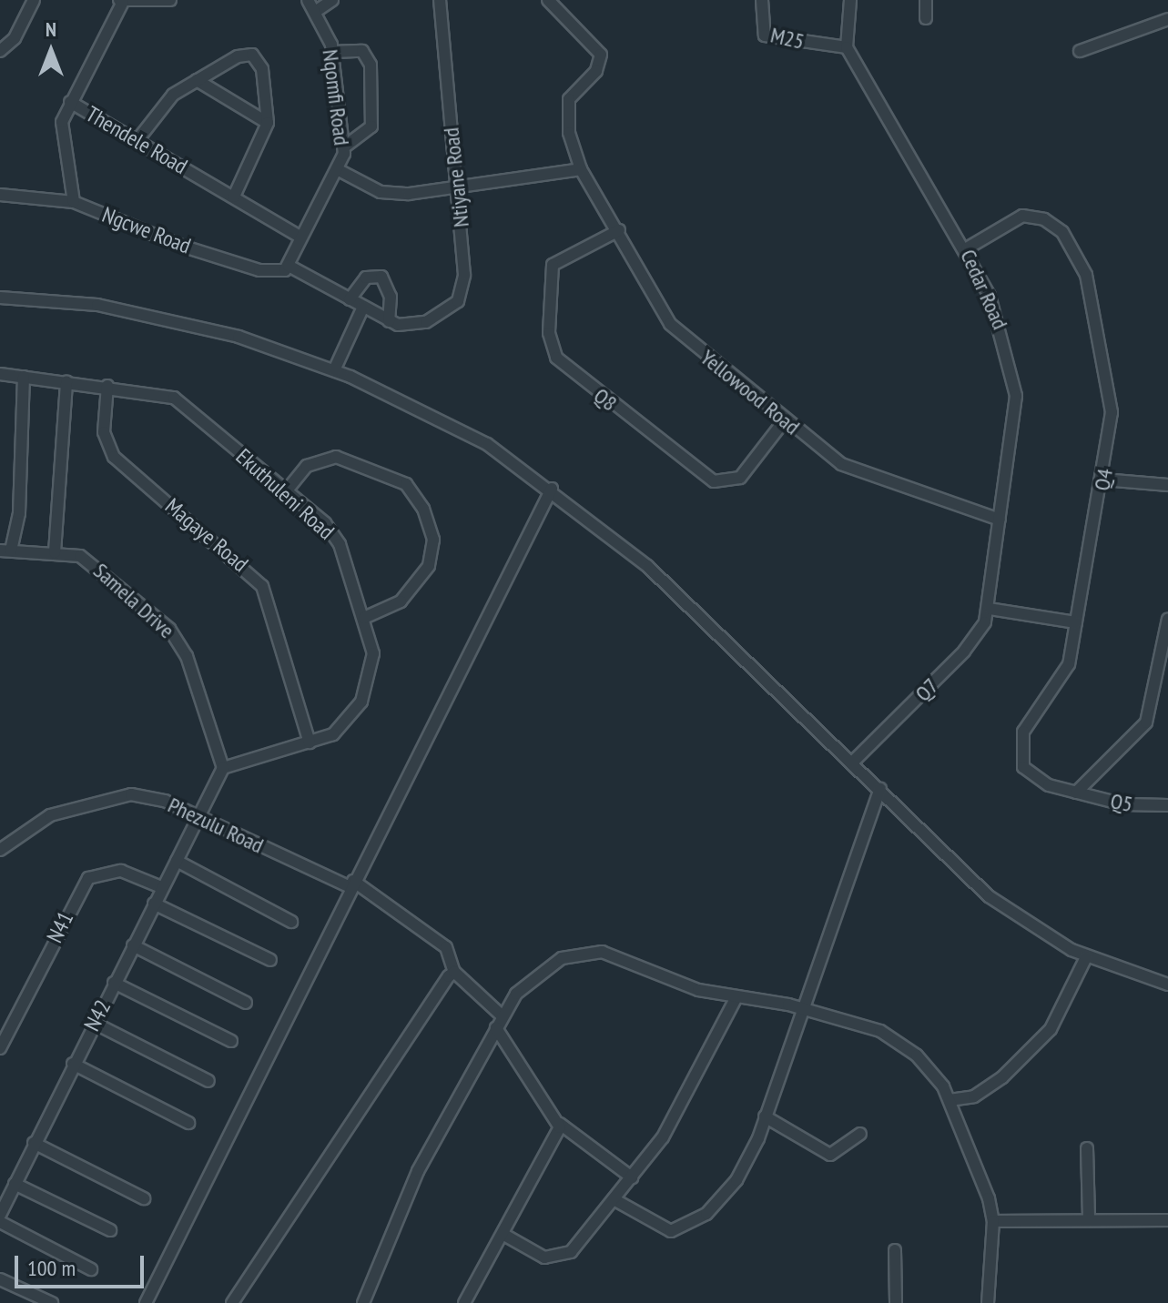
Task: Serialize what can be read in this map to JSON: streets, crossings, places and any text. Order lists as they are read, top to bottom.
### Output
{
  "streets": {
    "street": [
      "M25",
      "Nqomfi Road",
      "Thendele Road",
      "Ntiyane Road",
      "Ngcwe Road",
      "Cedar Road",
      "Yellowood Road",
      "Q8",
      "Q4",
      "Ekuthuleni Road",
      "Magaye Road",
      "Samela Drive",
      "Q7",
      "Q5",
      "Phezulu Road",
      "N41",
      "N42"
    ]
  },
  "crossings": [
    ["M25", "Cedar Road"],
    ["Nqomfi Road", "Thendele Road"],
    ["Nqomfi Road", "Ngcwe Road"],
    ["Cedar Road", "Yellowood Road"],
    ["Cedar Road", "Q4"],
    ["Cedar Road", "Q7"],
    ["Yellowood Road", "Q8"],
    ["Q4", "Q5"],
    ["Ekuthuleni Road", "Magaye Road"],
    ["Ekuthuleni Road", "Samela Drive"],
    ["Phezulu Road", "N42"],
    ["N41", "N42"]
  ],
  "scale_bar": "100 m",
  "north": "top"
}
